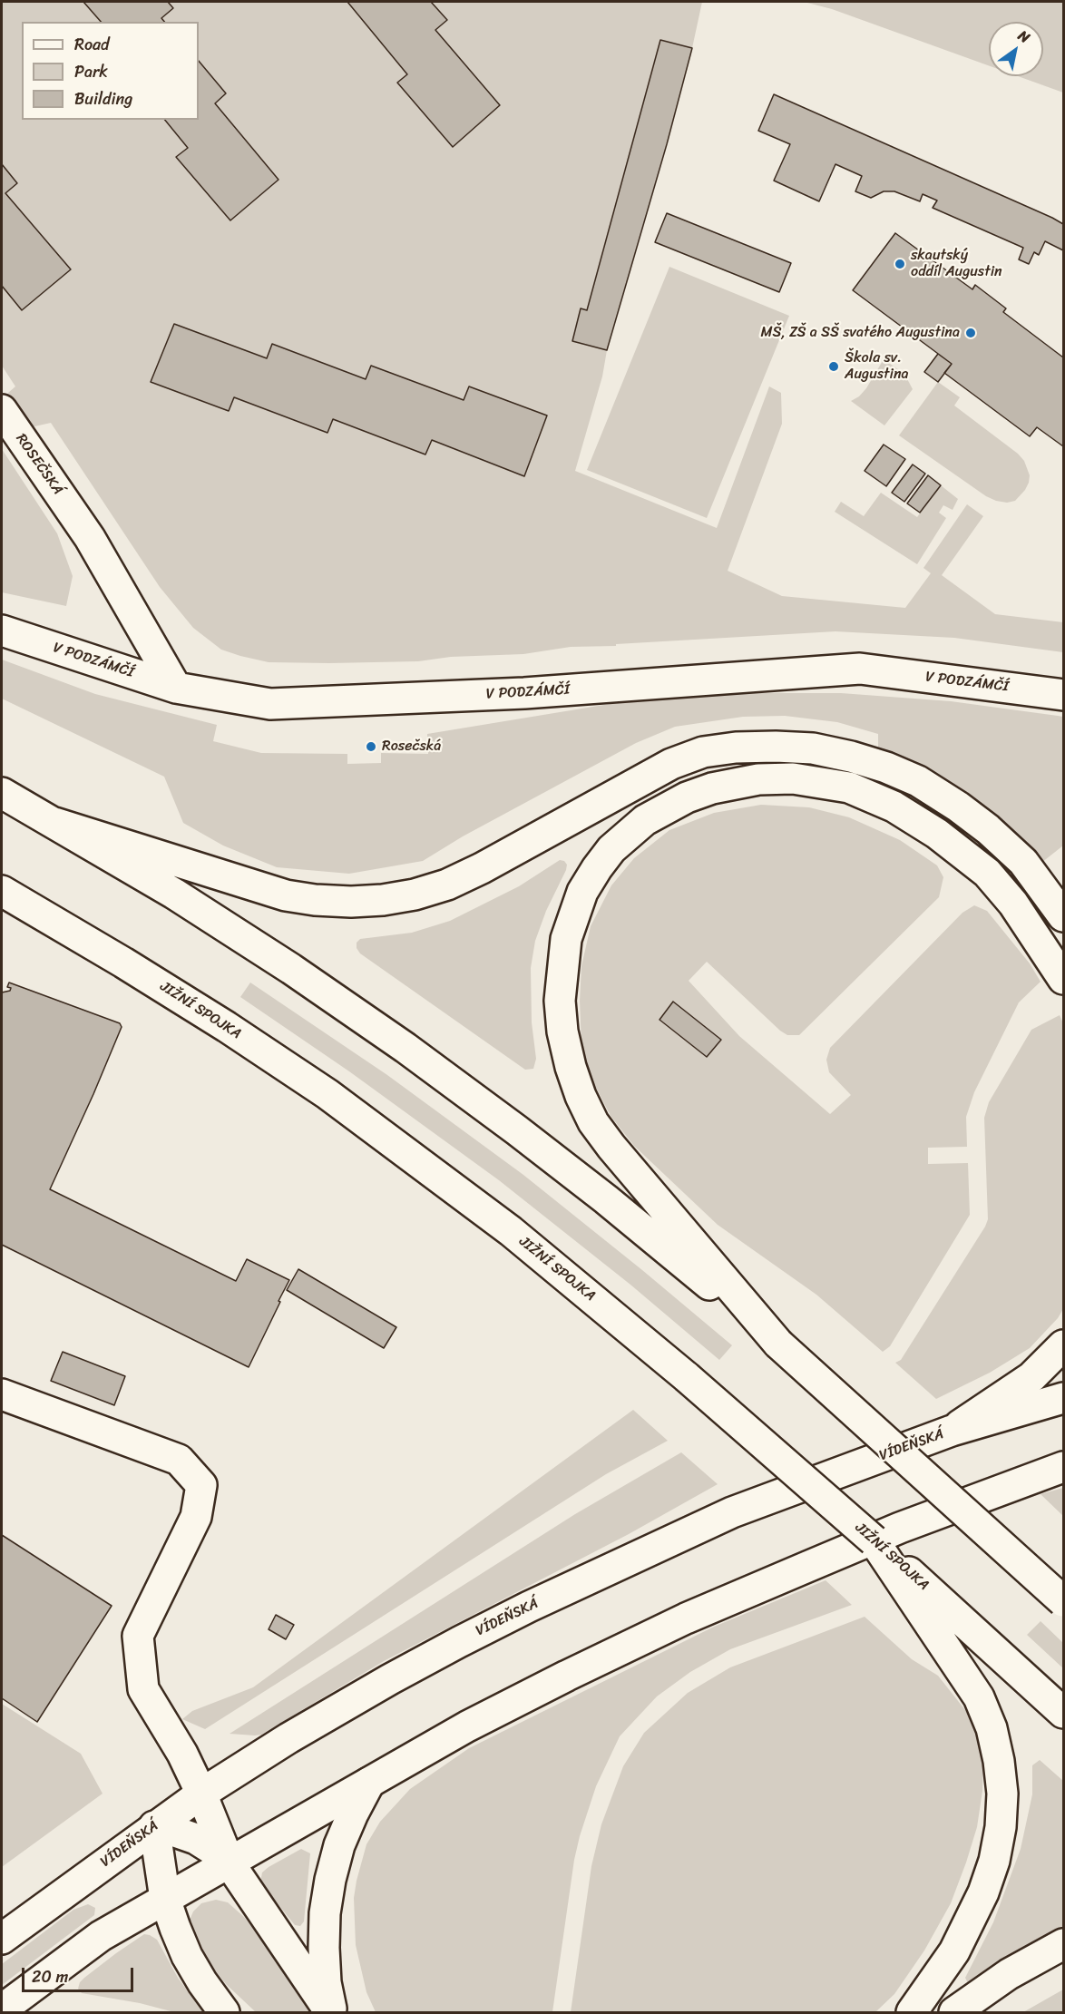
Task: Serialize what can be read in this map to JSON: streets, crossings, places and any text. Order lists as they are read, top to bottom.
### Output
{
  "streets": {
    "main road": [
      "ROSEČSKÁ",
      "V PODZÁMČÍ",
      "JIŽNÍ SPOJKA",
      "VÍDEŇSKÁ"
    ]
  },
  "crossings": [
    ["ROSEČSKÁ", "V PODZÁMČÍ"]
  ],
  "places": [
    "skautský oddíl Augustin",
    "MŠ, ZŠ a SŠ svatého Augustina",
    "Škola sv. Augustina",
    "Rosečská"
  ],
  "legend": ["Road", "Park", "Building"],
  "scale_bar": "20 m",
  "north": "top right"
}
